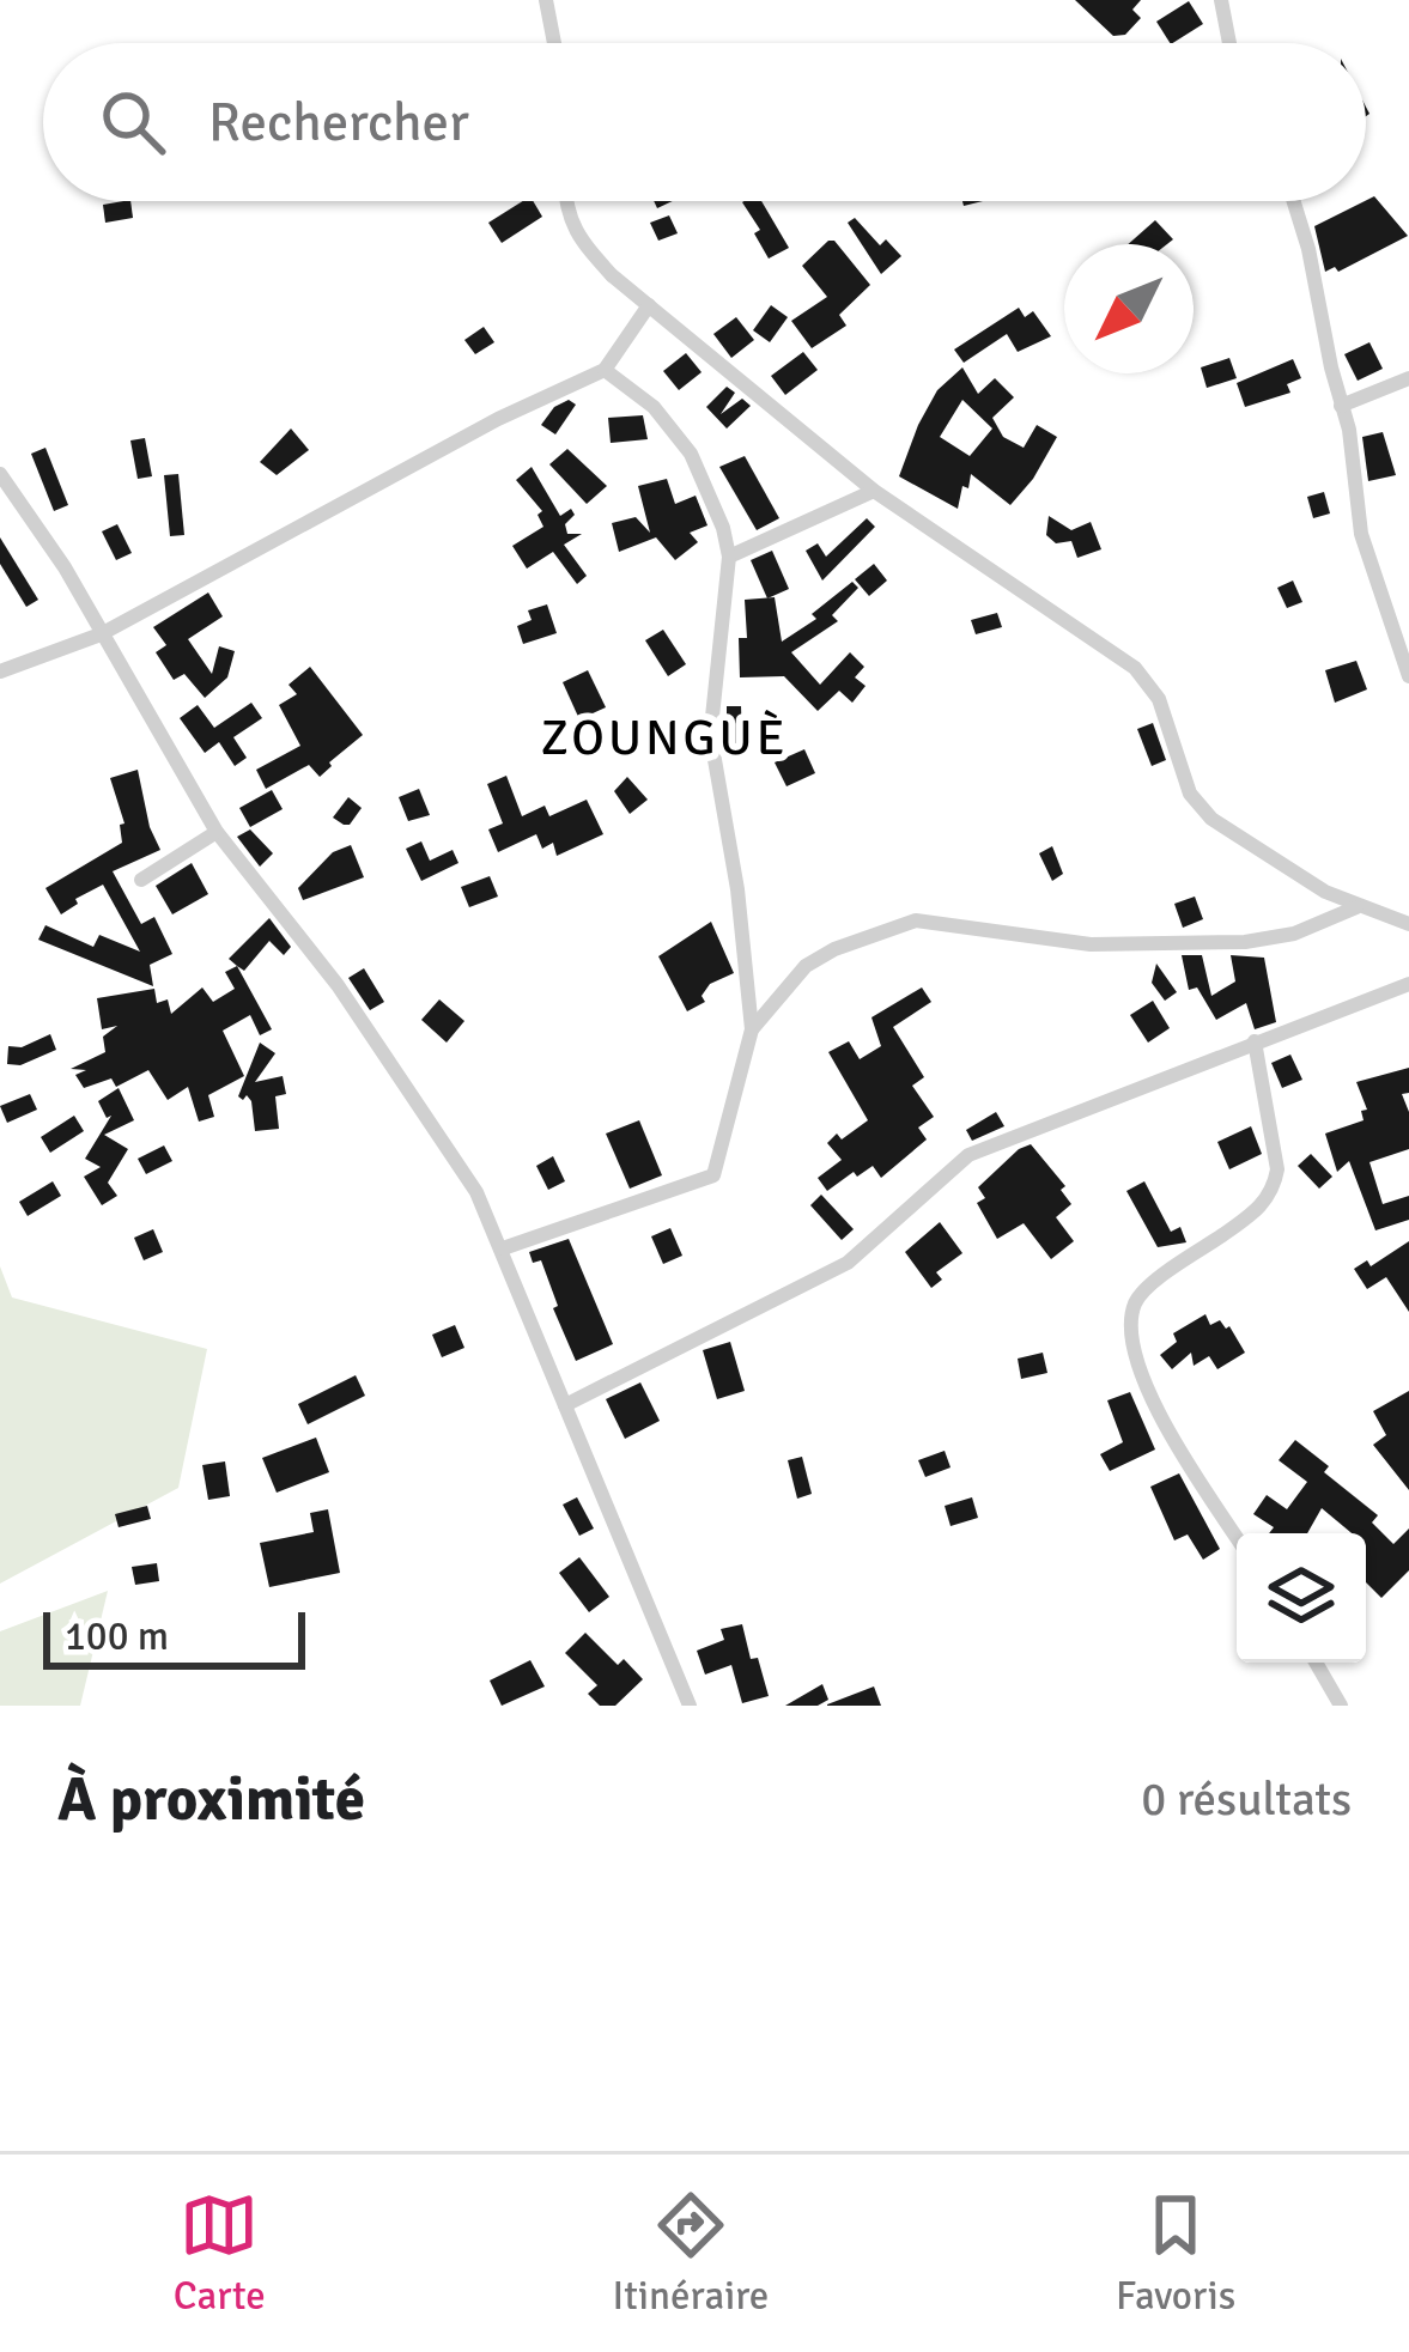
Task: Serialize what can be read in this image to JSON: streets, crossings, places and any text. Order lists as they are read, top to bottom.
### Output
{
  "districts": ["ZOUNGUÈ"],
  "scale_bar": "100 m",
  "north": "bottom left",
  "page": {
    "search": "Rechercher",
    "scale": "100 m",
    "heading": ["À proximité", "0 résultats"],
    "nav": ["Carte", "Itinéraire", "Favoris"]
  }
}
